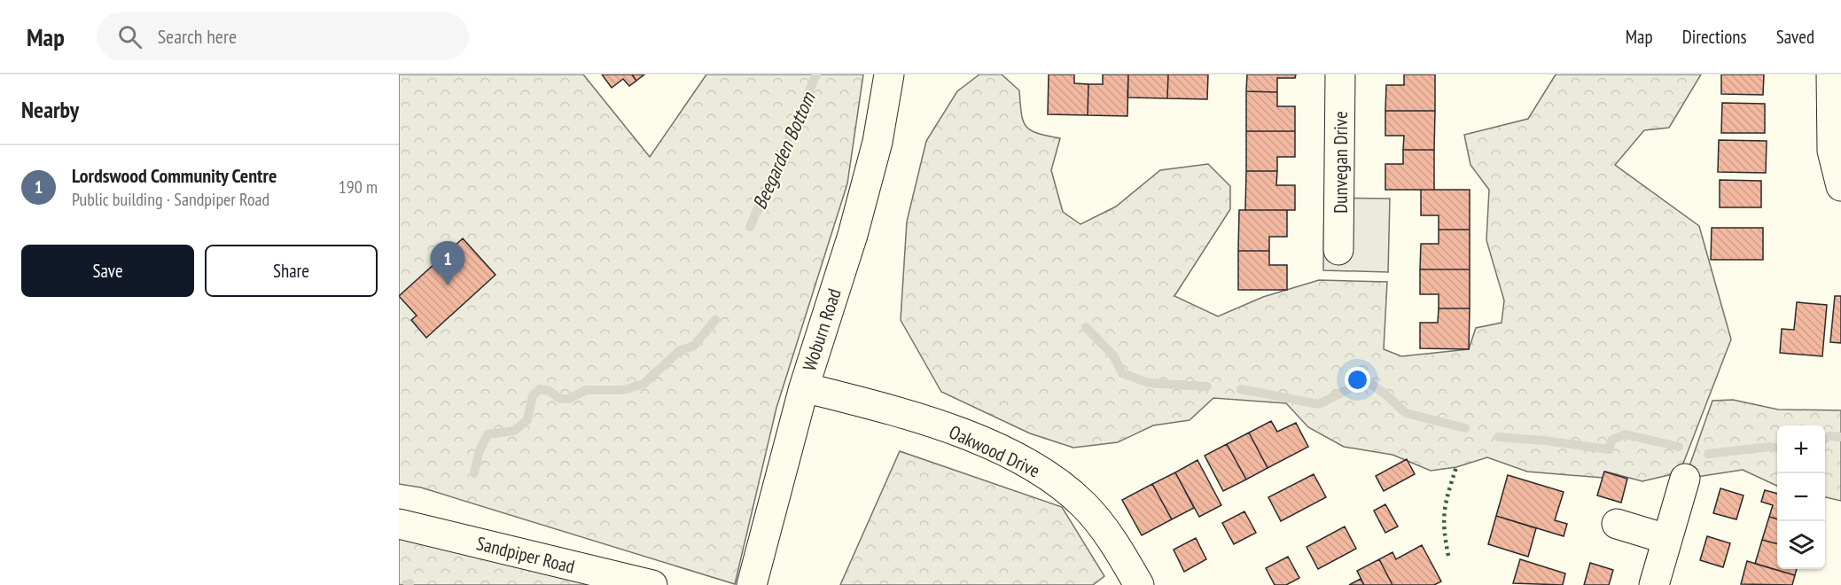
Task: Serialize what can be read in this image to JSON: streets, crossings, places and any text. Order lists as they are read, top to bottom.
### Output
{
  "streets": {
    "street": [
      "Dunvegan Drive",
      "Woburn Road",
      "Oakwood Drive",
      "Sandpiper Road"
    ]
  },
  "crossings": [
    ["Woburn Road", "Oakwood Drive"]
  ],
  "water": ["Beegarden Bottom"],
  "page": {
    "header": "Map",
    "search": "Search here",
    "nav": ["Map", "Directions", "Saved"],
    "heading": "Nearby",
    "list": [
      {
        "mark": "1",
        "name": "Lordswood Community Centre",
        "note": "Public building · Sandpiper Road",
        "value": "190 m"
      }
    ],
    "buttons": ["Save", "Share"],
    "pins": "1",
    "map_buttons": ["+", "−"]
  }
}
